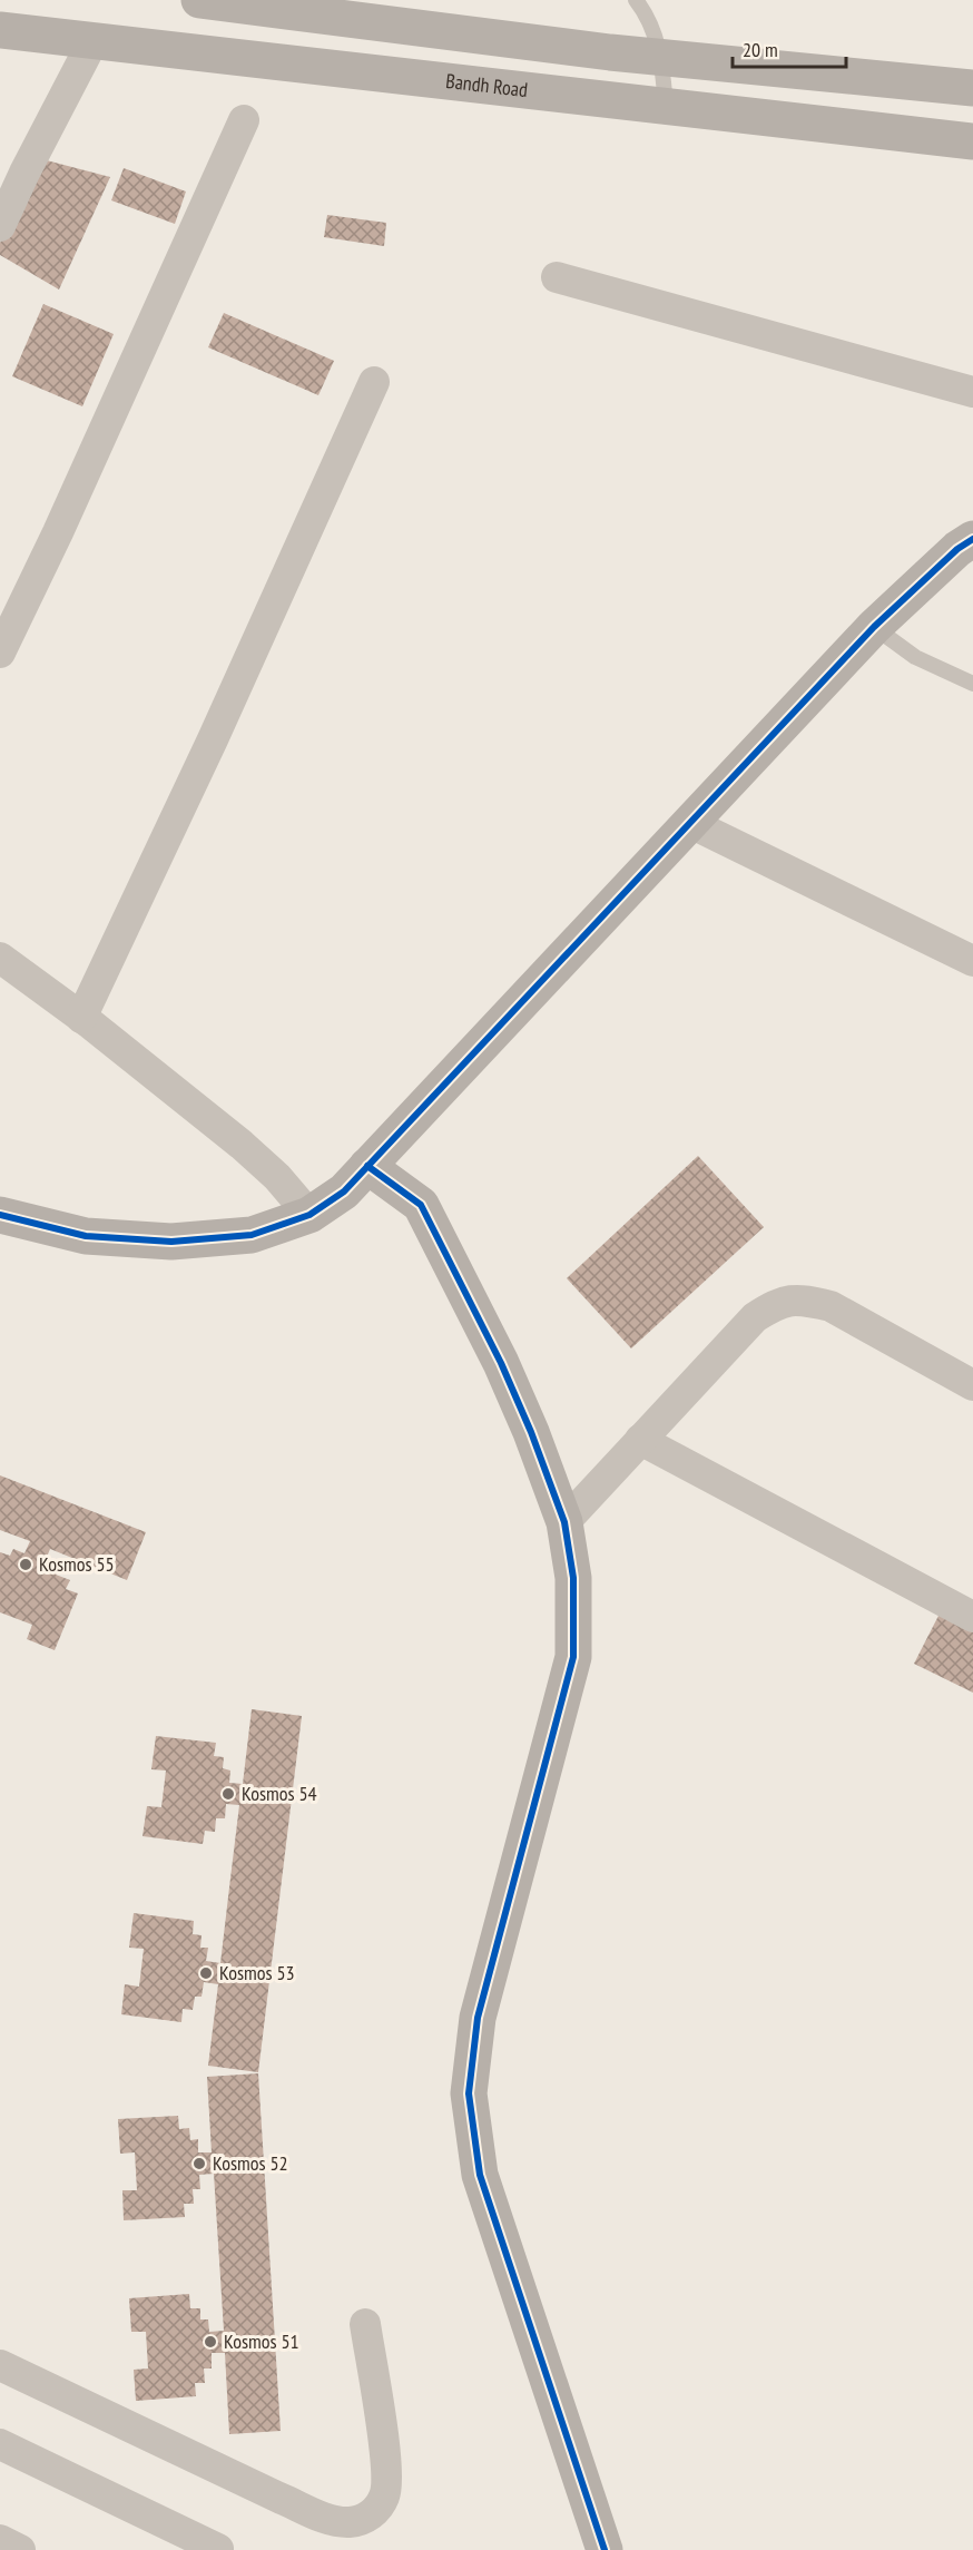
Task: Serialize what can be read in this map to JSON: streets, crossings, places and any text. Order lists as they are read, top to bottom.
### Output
{
  "streets": {
    "street": ["Bandh Road"]
  },
  "places": [
    "Kosmos 55",
    "Kosmos 54",
    "Kosmos 53",
    "Kosmos 52",
    "Kosmos 51"
  ],
  "scale_bar": "20 m"
}
